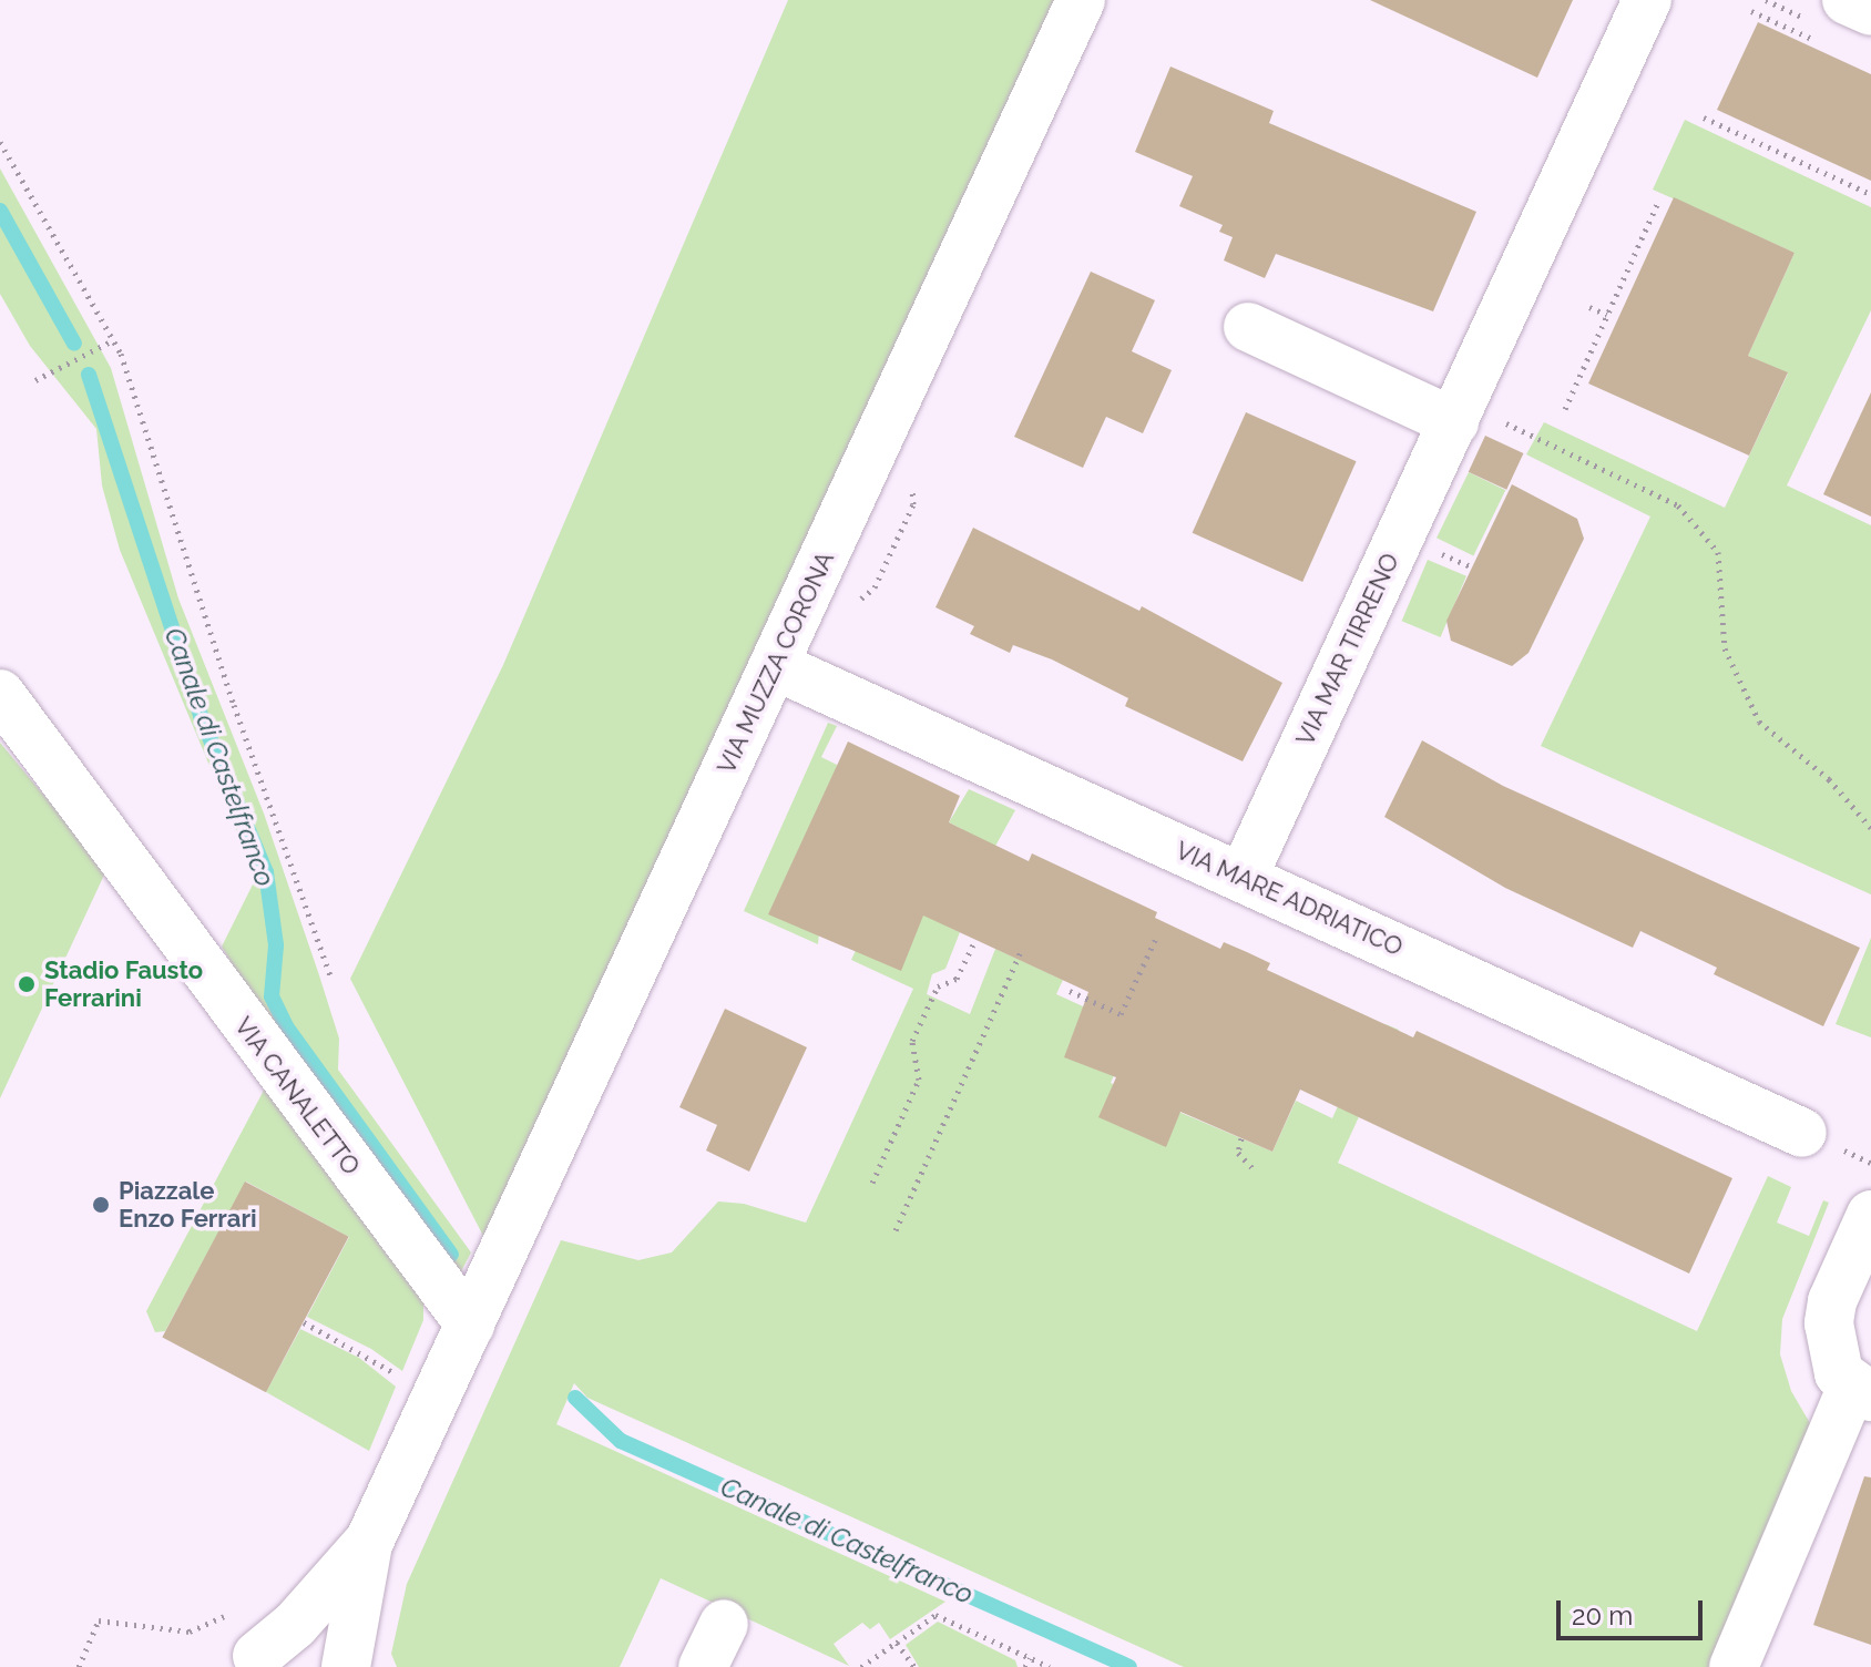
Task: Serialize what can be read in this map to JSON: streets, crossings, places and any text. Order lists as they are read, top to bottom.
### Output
{
  "streets": {
    "street": [
      "VIA MAR TIRRENO",
      "VIA MUZZA CORONA",
      "VIA MARE ADRIATICO",
      "VIA CANALETTO"
    ]
  },
  "crossings": [
    ["VIA MAR TIRRENO", "VIA MARE ADRIATICO"],
    ["VIA MUZZA CORONA", "VIA MARE ADRIATICO"],
    ["VIA MUZZA CORONA", "VIA CANALETTO"]
  ],
  "water": ["Canale di Castelfranco"],
  "places": ["Stadio Fausto Ferrarini", "Piazzale Enzo Ferrari"],
  "scale_bar": "20 m"
}
